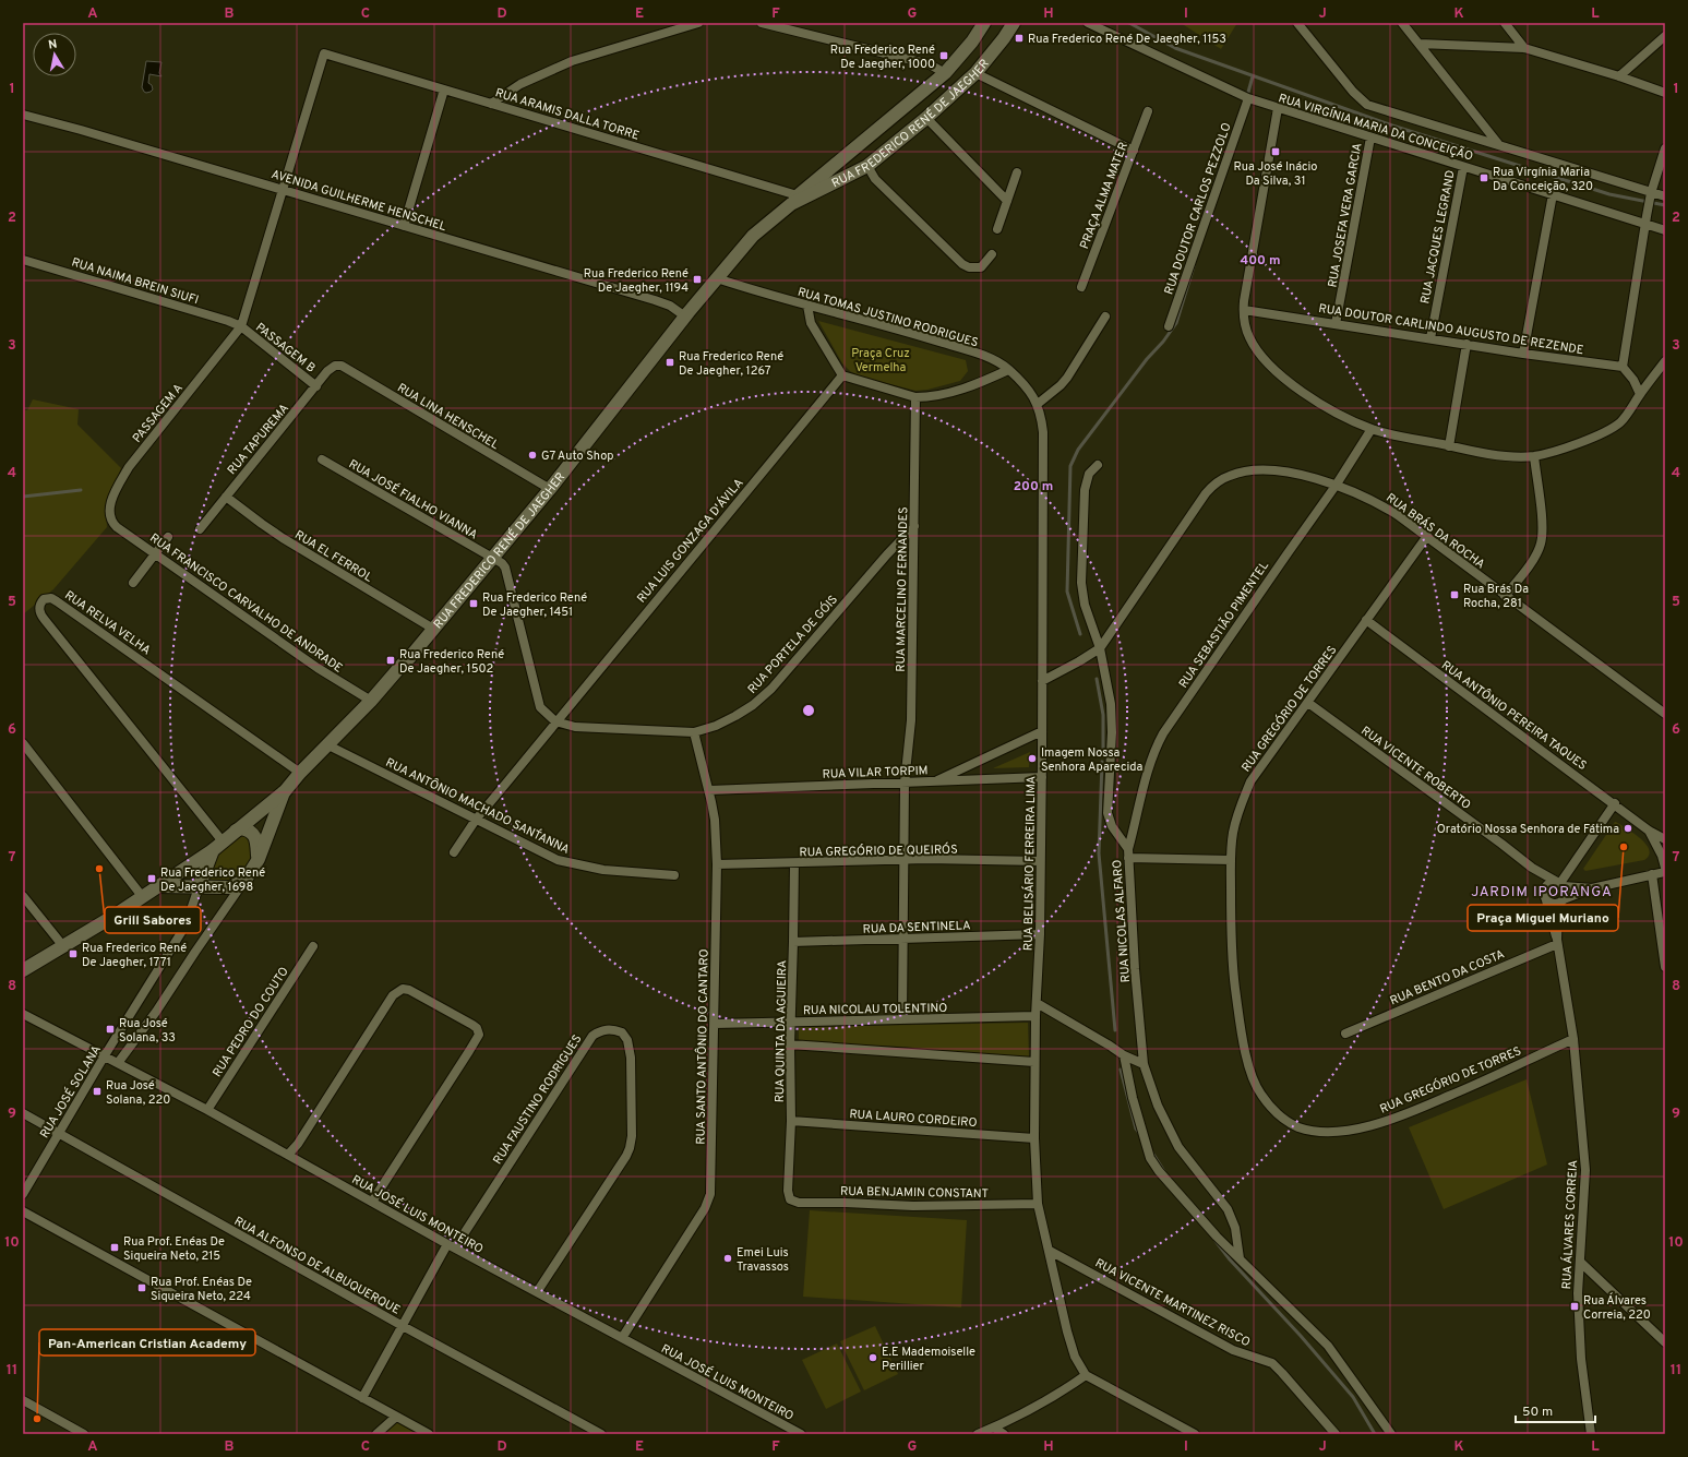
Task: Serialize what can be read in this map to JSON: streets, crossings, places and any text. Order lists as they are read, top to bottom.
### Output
{
  "streets": {
    "main road": ["RUA FREDERICO RENÉ DE JAEGHER"],
    "street": [
      "RUA ARAMIS DALLA TORRE",
      "RUA VIRGÍNIA MARIA DA CONCEIÇÃO",
      "PRAÇA ALMA MATER",
      "AVENIDA GUILHERME HENSCHEL",
      "RUA DOUTOR CARLOS PEZZOLO",
      "RUA JOSEFA VERA GARCIA",
      "RUA JACQUES LEGRAND",
      "RUA NAIMA BREIN SIUFI",
      "RUA TOMAS JUSTINO RODRIGUES",
      "RUA DOUTOR CARLINDO AUGUSTO DE REZENDE",
      "PASSAGEM B",
      "PASSAGEM A",
      "RUA LINA HENSCHEL",
      "RUA TAPUREMA",
      "RUA JOSÉ FIALHO VIANNA",
      "RUA BRÁS DA ROCHA",
      "RUA LUIS GONZAGA D'ÁVILA",
      "RUA EL FERROL",
      "RUA MARCELINO FERNANDES",
      "RUA FRANCISCO CARVALHO DE ANDRADE",
      "RUA RELVA VELHA",
      "RUA SEBASTIÃO PIMENTEL",
      "RUA PORTELA DE GÓIS",
      "RUA GREGÓRIO DE TORRES",
      "RUA ANTÔNIO PEREIRA TAQUES",
      "RUA VICENTE ROBERTO",
      "RUA VILAR TORPIM",
      "RUA ANTÔNIO MACHADO SANT´ANNA",
      "RUA GREGÓRIO DE QUEIRÓS",
      "RUA BELISÁRIO FERREIRA LIMA",
      "RUA NICOLAS ALFARO",
      "RUA DA SENTINELA",
      "RUA BENTO DA COSTA",
      "RUA NICOLAU TOLENTINO",
      "RUA PEDRO DO COUTO",
      "RUA QUINTA DA AGUIEIRA",
      "RUA SANTO ANTÔNIO DO CANTARO",
      "RUA JOSÉ SOLANA",
      "RUA FAUSTINO RODRIGUES",
      "RUA LAURO CORDEIRO",
      "RUA BENJAMIN CONSTANT",
      "RUA JOSÉ LUIS MONTEIRO",
      "RUA ÁLVARES CORREIA",
      "RUA ALFONSO DE ALBUQUERQUE",
      "RUA VICENTE MARTINEZ RISCO"
    ]
  },
  "crossings": [
    ["RUA ARAMIS DALLA TORRE", "RUA FREDERICO RENÉ DE JAEGHER"],
    ["RUA ARAMIS DALLA TORRE", "AVENIDA GUILHERME HENSCHEL"],
    ["RUA FREDERICO RENÉ DE JAEGHER", "AVENIDA GUILHERME HENSCHEL"],
    ["RUA FREDERICO RENÉ DE JAEGHER", "RUA TOMAS JUSTINO RODRIGUES"],
    ["RUA FREDERICO RENÉ DE JAEGHER", "RUA LINA HENSCHEL"],
    ["RUA FREDERICO RENÉ DE JAEGHER", "RUA JOSÉ FIALHO VIANNA"],
    ["RUA FREDERICO RENÉ DE JAEGHER", "RUA EL FERROL"],
    ["RUA FREDERICO RENÉ DE JAEGHER", "RUA FRANCISCO CARVALHO DE ANDRADE"],
    ["RUA FREDERICO RENÉ DE JAEGHER", "RUA RELVA VELHA"],
    ["RUA FREDERICO RENÉ DE JAEGHER", "RUA PORTELA DE GÓIS"],
    ["RUA FREDERICO RENÉ DE JAEGHER", "RUA ANTÔNIO MACHADO SANT´ANNA"],
    ["RUA VIRGÍNIA MARIA DA CONCEIÇÃO", "RUA DOUTOR CARLOS PEZZOLO"],
    ["RUA VIRGÍNIA MARIA DA CONCEIÇÃO", "RUA JOSEFA VERA GARCIA"],
    ["RUA VIRGÍNIA MARIA DA CONCEIÇÃO", "RUA JACQUES LEGRAND"],
    ["RUA JOSEFA VERA GARCIA", "RUA DOUTOR CARLINDO AUGUSTO DE REZENDE"],
    ["RUA JACQUES LEGRAND", "RUA DOUTOR CARLINDO AUGUSTO DE REZENDE"],
    ["RUA NAIMA BREIN SIUFI", "PASSAGEM B"],
    ["RUA NAIMA BREIN SIUFI", "PASSAGEM A"],
    ["RUA TOMAS JUSTINO RODRIGUES", "RUA BELISÁRIO FERREIRA LIMA"],
    ["PASSAGEM B", "PASSAGEM A"],
    ["PASSAGEM B", "RUA TAPUREMA"],
    ["PASSAGEM A", "RUA FRANCISCO CARVALHO DE ANDRADE"],
    ["RUA LINA HENSCHEL", "RUA TAPUREMA"],
    ["RUA TAPUREMA", "RUA EL FERROL"],
    ["RUA JOSÉ FIALHO VIANNA", "RUA PORTELA DE GÓIS"],
    ["RUA BRÁS DA ROCHA", "RUA SEBASTIÃO PIMENTEL"],
    ["RUA BRÁS DA ROCHA", "RUA GREGÓRIO DE TORRES"],
    ["RUA BRÁS DA ROCHA", "RUA BELISÁRIO FERREIRA LIMA"],
    ["RUA BRÁS DA ROCHA", "RUA NICOLAS ALFARO"],
    ["RUA LUIS GONZAGA D'ÁVILA", "RUA PORTELA DE GÓIS"],
    ["RUA LUIS GONZAGA D'ÁVILA", "RUA ANTÔNIO MACHADO SANT´ANNA"],
    ["RUA MARCELINO FERNANDES", "RUA PORTELA DE GÓIS"],
    ["RUA MARCELINO FERNANDES", "RUA VILAR TORPIM"],
    ["RUA MARCELINO FERNANDES", "RUA GREGÓRIO DE QUEIRÓS"],
    ["RUA MARCELINO FERNANDES", "RUA DA SENTINELA"],
    ["RUA MARCELINO FERNANDES", "RUA NICOLAU TOLENTINO"],
    ["RUA SEBASTIÃO PIMENTEL", "RUA NICOLAS ALFARO"],
    ["RUA PORTELA DE GÓIS", "RUA SANTO ANTÔNIO DO CANTARO"],
    ["RUA GREGÓRIO DE TORRES", "RUA ANTÔNIO PEREIRA TAQUES"],
    ["RUA GREGÓRIO DE TORRES", "RUA VICENTE ROBERTO"],
    ["RUA GREGÓRIO DE TORRES", "RUA ÁLVARES CORREIA"],
    ["RUA VICENTE ROBERTO", "RUA ÁLVARES CORREIA"],
    ["RUA VILAR TORPIM", "RUA BELISÁRIO FERREIRA LIMA"],
    ["RUA VILAR TORPIM", "RUA SANTO ANTÔNIO DO CANTARO"],
    ["RUA GREGÓRIO DE QUEIRÓS", "RUA BELISÁRIO FERREIRA LIMA"],
    ["RUA GREGÓRIO DE QUEIRÓS", "RUA QUINTA DA AGUIEIRA"],
    ["RUA GREGÓRIO DE QUEIRÓS", "RUA SANTO ANTÔNIO DO CANTARO"],
    ["RUA BELISÁRIO FERREIRA LIMA", "RUA DA SENTINELA"],
    ["RUA BELISÁRIO FERREIRA LIMA", "RUA NICOLAU TOLENTINO"],
    ["RUA BELISÁRIO FERREIRA LIMA", "RUA LAURO CORDEIRO"],
    ["RUA BELISÁRIO FERREIRA LIMA", "RUA BENJAMIN CONSTANT"],
    ["RUA BELISÁRIO FERREIRA LIMA", "RUA VICENTE MARTINEZ RISCO"],
    ["RUA DA SENTINELA", "RUA QUINTA DA AGUIEIRA"],
    ["RUA BENTO DA COSTA", "RUA ÁLVARES CORREIA"],
    ["RUA NICOLAU TOLENTINO", "RUA QUINTA DA AGUIEIRA"],
    ["RUA NICOLAU TOLENTINO", "RUA SANTO ANTÔNIO DO CANTARO"],
    ["RUA PEDRO DO COUTO", "RUA JOSÉ LUIS MONTEIRO"],
    ["RUA QUINTA DA AGUIEIRA", "RUA LAURO CORDEIRO"],
    ["RUA QUINTA DA AGUIEIRA", "RUA BENJAMIN CONSTANT"],
    ["RUA SANTO ANTÔNIO DO CANTARO", "RUA JOSÉ LUIS MONTEIRO"],
    ["RUA JOSÉ SOLANA", "RUA JOSÉ LUIS MONTEIRO"],
    ["RUA JOSÉ SOLANA", "RUA ALFONSO DE ALBUQUERQUE"],
    ["RUA FAUSTINO RODRIGUES", "RUA JOSÉ LUIS MONTEIRO"]
  ],
  "districts": ["JARDIM IPORANGA"],
  "parks": ["Praça Cruz Vermelha"],
  "places": {
    "transit": [
      "Rua Frederico René De Jaegher, 1153",
      "Rua Frederico René De Jaegher, 1000",
      "Rua José Inácio Da Silva, 31",
      "Rua Virgínia Maria Da Conceição, 320",
      "Rua Frederico René De Jaegher, 1194",
      "Rua Frederico René De Jaegher, 1267",
      "Rua Brás Da Rocha, 281",
      "Rua Frederico René De Jaegher, 1451",
      "Rua Frederico René De Jaegher, 1502",
      "Rua Frederico René De Jaegher, 1698",
      "Rua Frederico René De Jaegher, 1771",
      "Rua José Solana, 33",
      "Rua José Solana, 220",
      "Rua Prof. Enéas De Siqueira Neto, 215",
      "Rua Prof. Enéas De Siqueira Neto, 224",
      "Rua Álvares Correia, 220"
    ],
    "other": [
      "G7 Auto Shop",
      "Imagem Nossa Senhora Aparecida",
      "Oratório Nossa Senhora de Fátima",
      "Praça Miguel Muriano",
      "Grill Sabores",
      "Emei Luis Travassos",
      "E.E Mademoiselle Perillier",
      "Pan-American Cristian Academy"
    ]
  },
  "scale_bar": "50 m",
  "north": "top",
  "grid": {
    "columns": [
      "A",
      "B",
      "C",
      "D",
      "E",
      "F",
      "G",
      "H",
      "I",
      "J",
      "K",
      "L"
    ],
    "rows": [
      "1",
      "2",
      "3",
      "4",
      "5",
      "6",
      "7",
      "8",
      "9",
      "10",
      "11"
    ]
  },
  "rings": ["400 m", "200 m"]
}
